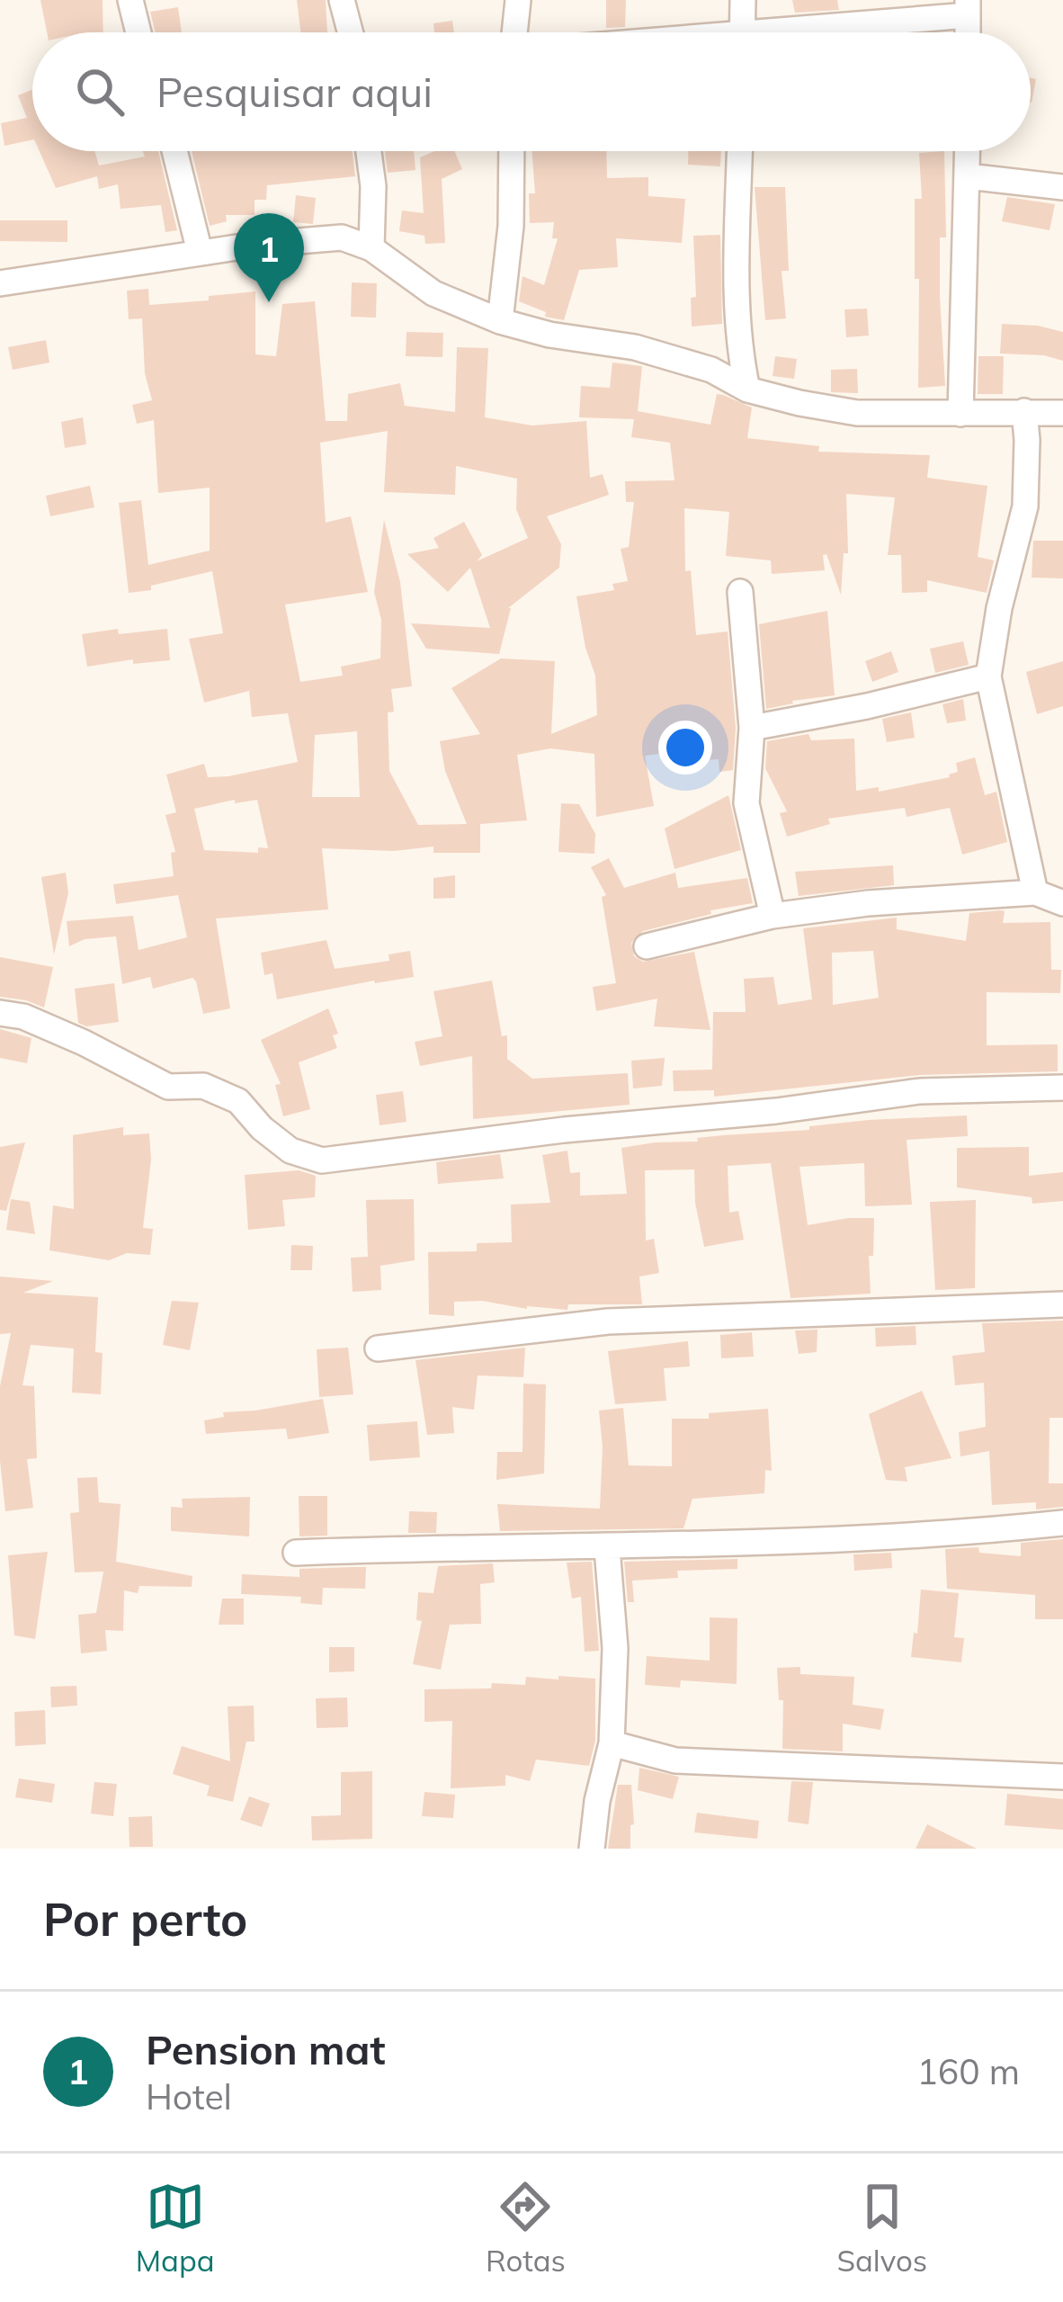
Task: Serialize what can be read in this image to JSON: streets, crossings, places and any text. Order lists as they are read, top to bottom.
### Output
{
  "page": {
    "search": "Pesquisar aqui",
    "pins": "1",
    "heading": "Por perto",
    "list": [
      {
        "mark": "1",
        "name": "Pension mat",
        "note": "Hotel",
        "value": "160 m"
      }
    ],
    "nav": ["Mapa", "Rotas", "Salvos"]
  }
}
